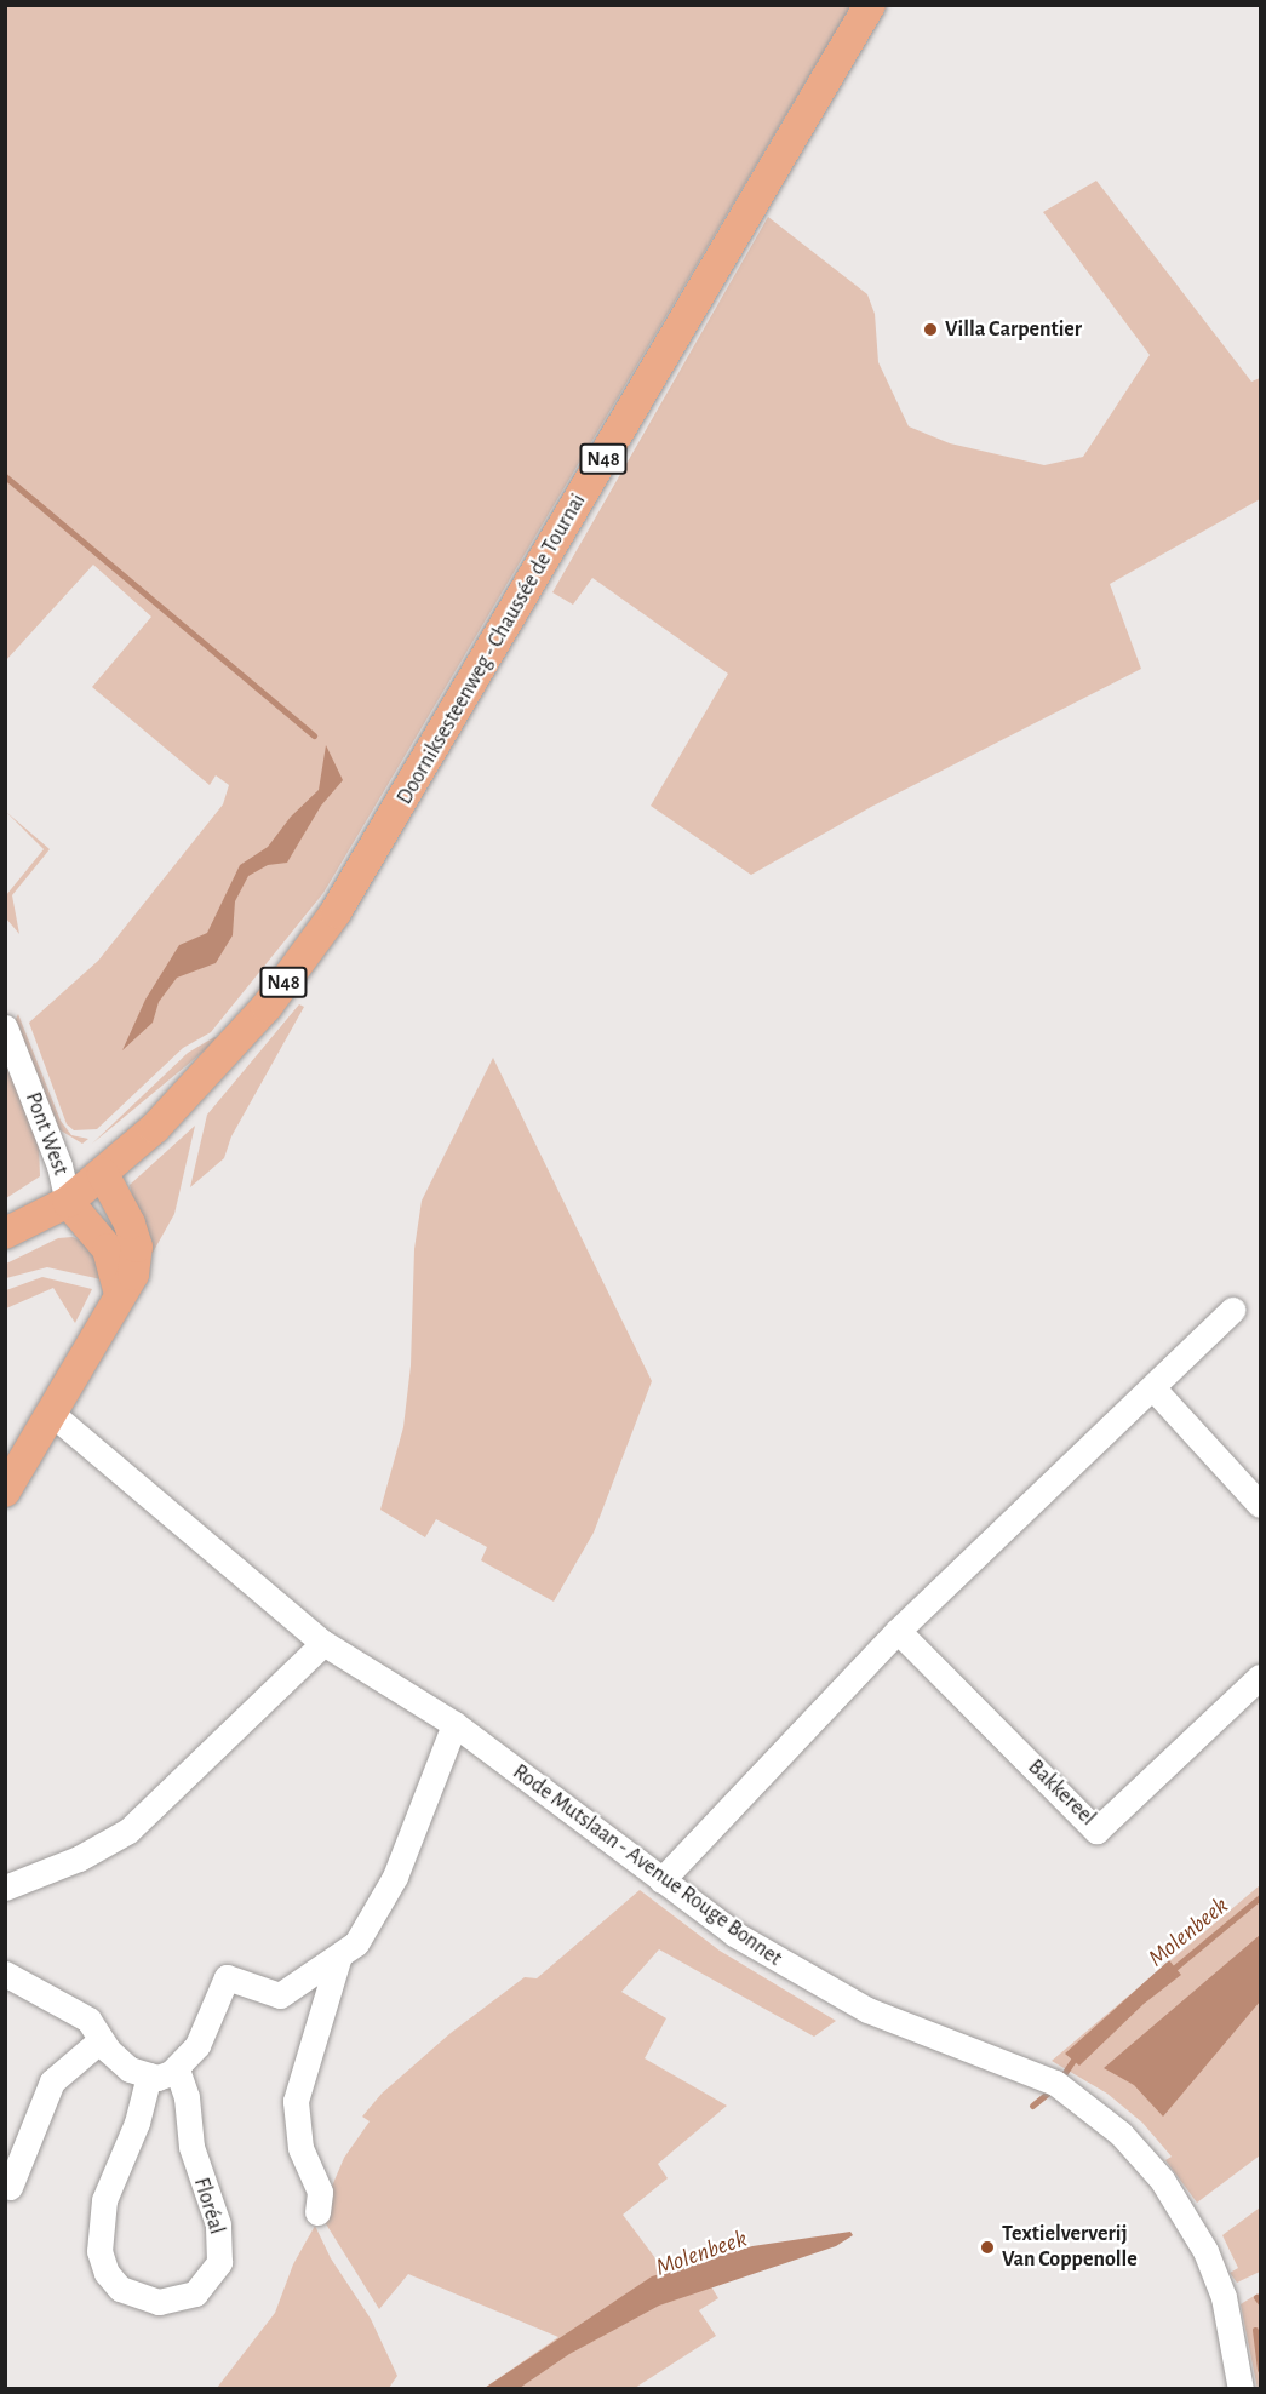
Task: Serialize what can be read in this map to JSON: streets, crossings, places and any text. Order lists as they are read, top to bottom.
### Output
{
  "streets": {
    "main road": ["N48", "Doorniksesteenweg - Chaussée de Tournai"],
    "street": [
      "Pont West",
      "Bakkereel",
      "Rode Mutslaan - Avenue Rouge Bonnet",
      "Floréal"
    ]
  },
  "crossings": [
    ["Doorniksesteenweg - Chaussée de Tournai", "Pont West"]
  ],
  "water": ["Molenbeek"],
  "places": ["Villa Carpentier", "Textielververij Van Coppenolle"]
}
